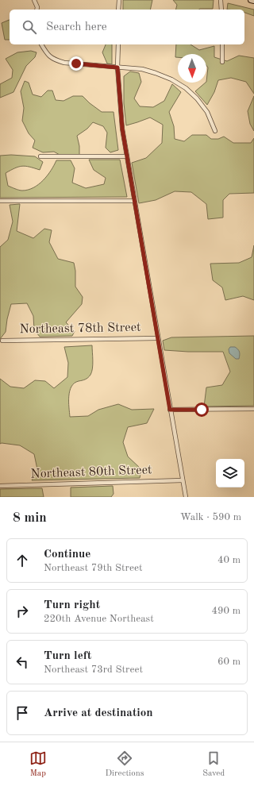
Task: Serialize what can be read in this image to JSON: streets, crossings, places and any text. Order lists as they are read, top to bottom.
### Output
{
  "streets": {
    "street": ["Northeast 78th Street", "Northeast 80th Street"]
  },
  "north": "bottom",
  "page": {
    "search": "Search here",
    "heading": ["8 min", "Walk · 590 m"],
    "list": [
      ["Continue", "Northeast 79th Street", "40 m"],
      ["Turn right", "220th Avenue Northeast", "490 m"],
      ["Turn left", "Northeast 73rd Street", "60 m"],
      "Arrive at destination"
    ],
    "nav": ["Map", "Directions", "Saved"]
  }
}
